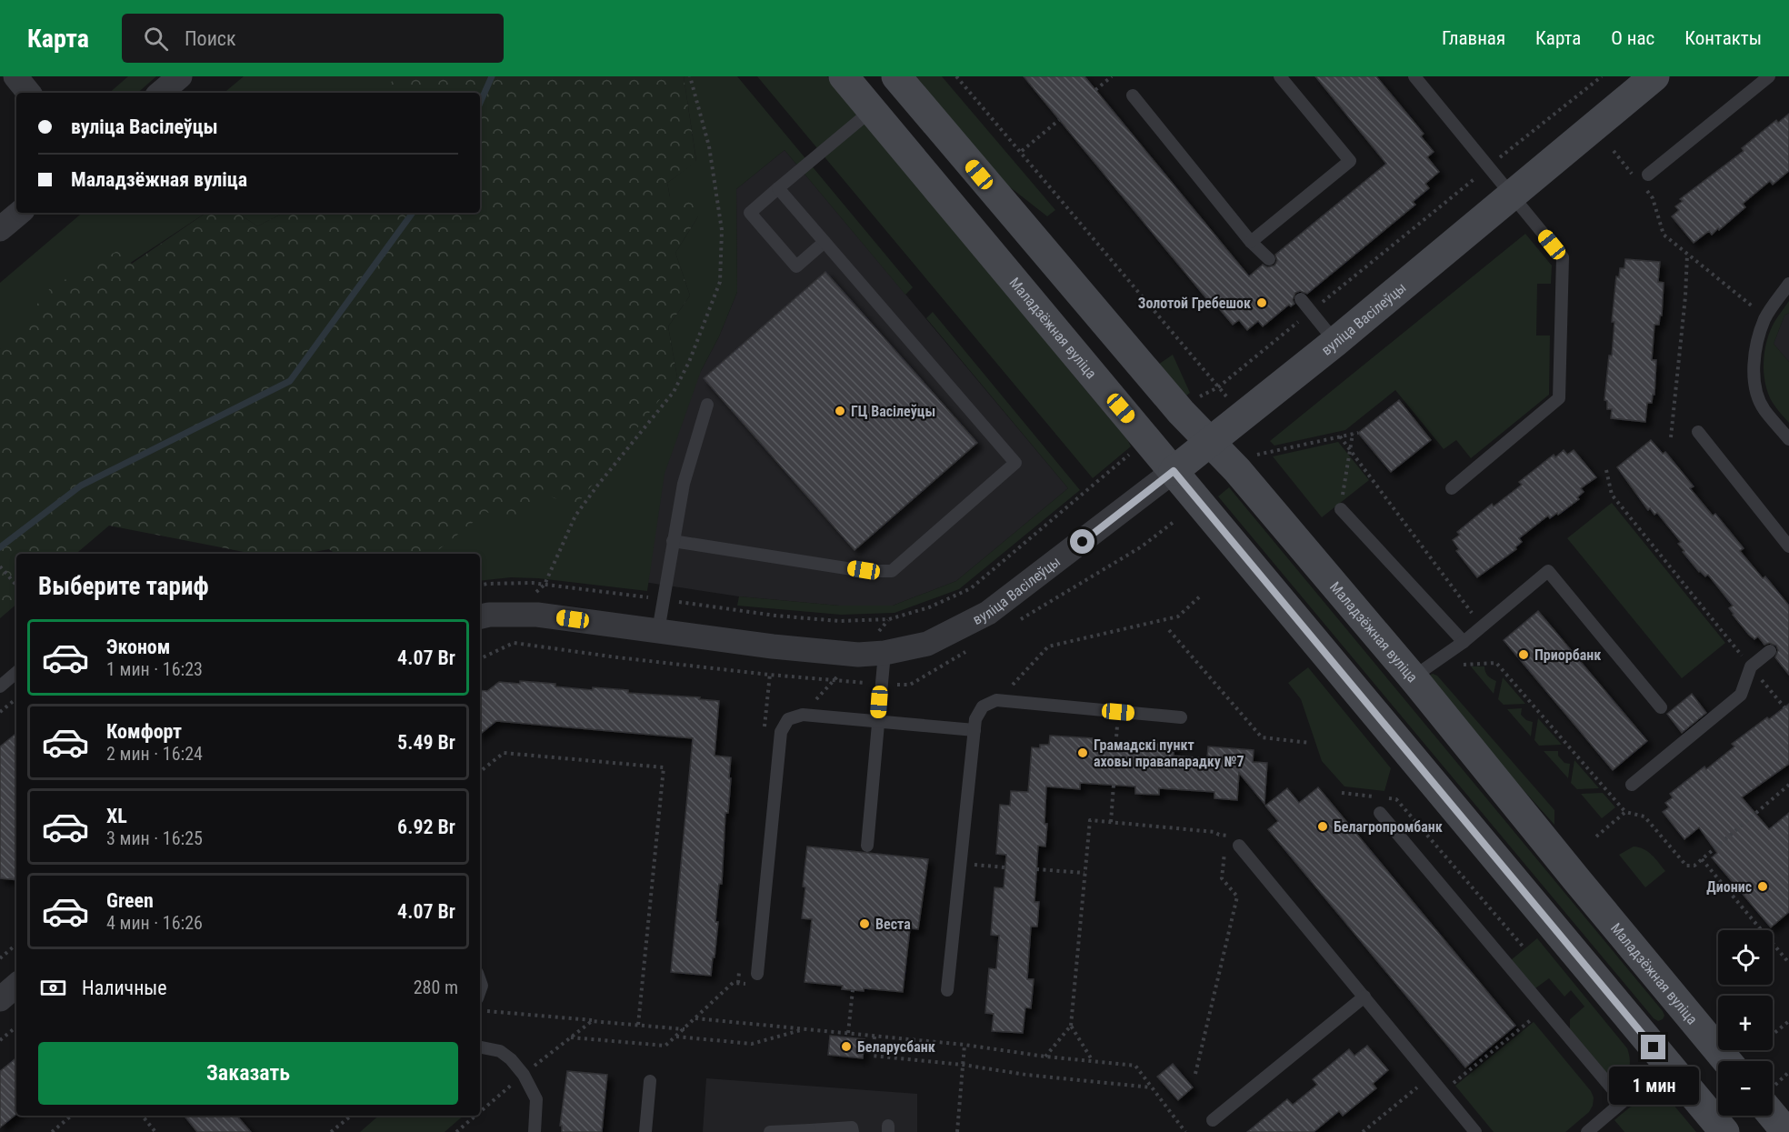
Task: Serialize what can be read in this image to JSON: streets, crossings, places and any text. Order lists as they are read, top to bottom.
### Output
{
  "streets": {
    "main road": ["вуліца Васілеўцы", "Маладзёжная вуліца"]
  },
  "crossings": [
    ["вуліца Васілеўцы", "Маладзёжная вуліца"]
  ],
  "places": [
    "Золотой Гребешок",
    "ГЦ Васілеўцы",
    "Приорбанк",
    "Грамадскі пункт аховы правапарадку №7",
    "Белагропромбанк",
    "Дионис",
    "Веста",
    "Беларусбанк"
  ],
  "page": {
    "header": "Карта",
    "search": "Поиск",
    "nav": [
      "Главная",
      "Карта",
      "О нас",
      "Контакты"
    ],
    "banner": ["вуліца Васілеўцы", "Маладзёжная вуліца"],
    "heading": "Выберите тариф",
    "list": [
      {
        "name": "Эконом",
        "note": "1 мин · 16:23",
        "value": "4.07 Br"
      },
      {
        "name": "Комфорт",
        "note": "2 мин · 16:24",
        "value": "5.49 Br"
      },
      {
        "name": "XL",
        "note": "3 мин · 16:25",
        "value": "6.92 Br"
      },
      {
        "name": "Green",
        "note": "4 мин · 16:26",
        "value": "4.07 Br"
      }
    ],
    "map_buttons": ["+", "−"],
    "pay": ["Наличные", "280 m"],
    "buttons": "Заказать",
    "bubble": "1 мин"
  }
}
